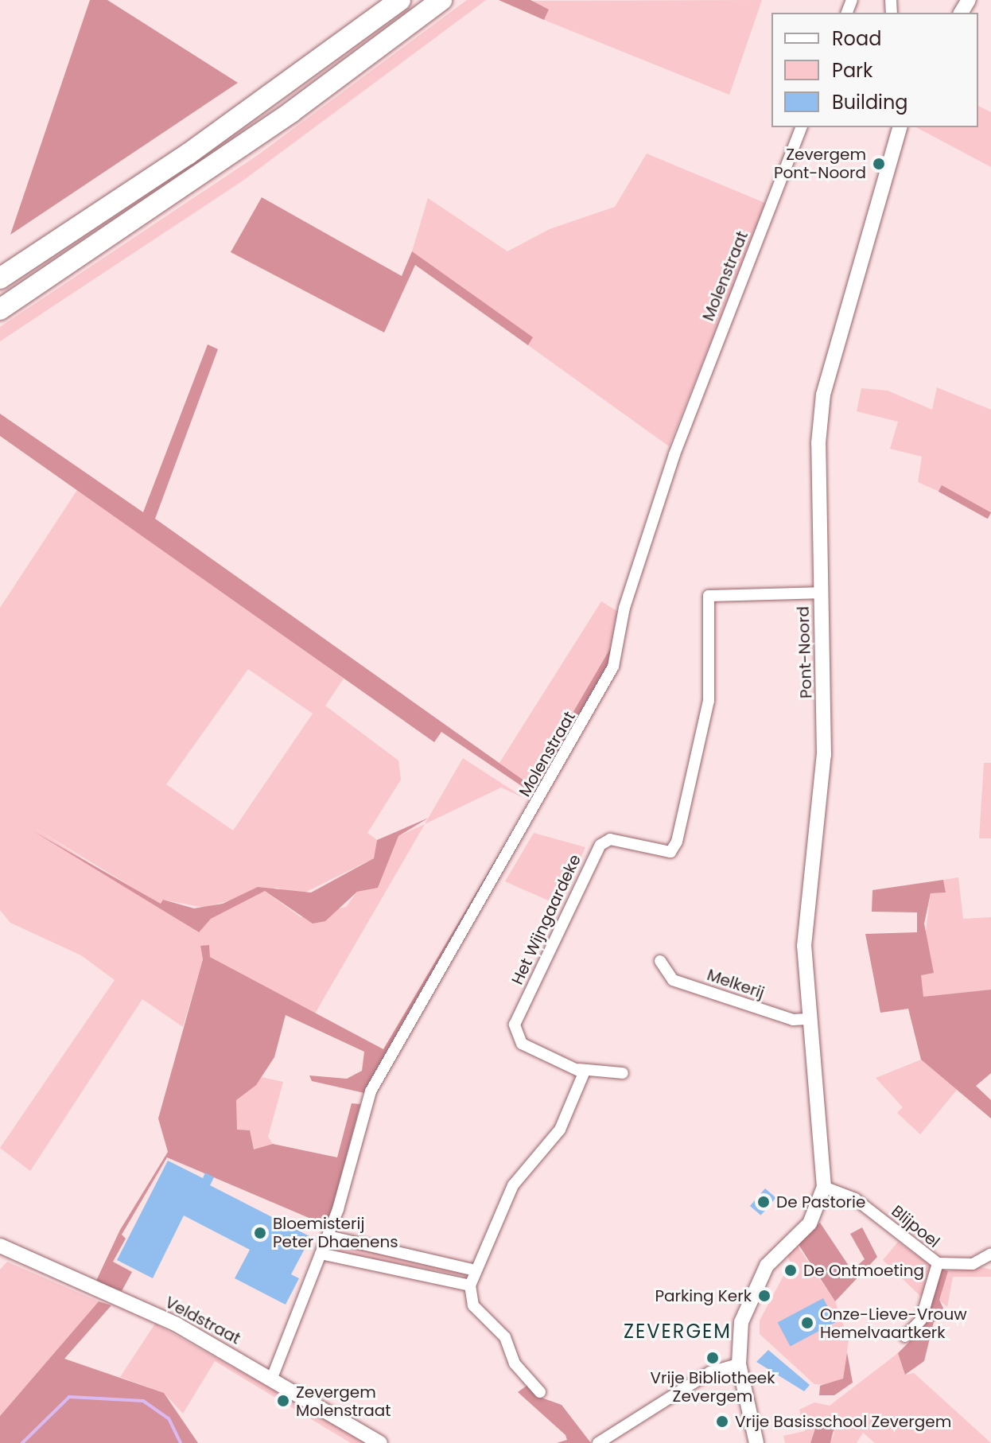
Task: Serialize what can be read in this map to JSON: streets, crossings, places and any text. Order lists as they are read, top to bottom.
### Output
{
  "streets": {
    "street": [
      "Molenstraat",
      "Pont-Noord",
      "Het Wijngaardeke",
      "Melkerij",
      "Blijpoel",
      "Veldstraat"
    ]
  },
  "crossings": [
    ["Molenstraat", "Veldstraat"],
    ["Pont-Noord", "Het Wijngaardeke"],
    ["Pont-Noord", "Melkerij"],
    ["Pont-Noord", "Blijpoel"]
  ],
  "districts": ["ZEVERGEM"],
  "places": [
    "Zevergem Pont-Noord",
    "De Pastorie",
    "Bloemisterij Peter Dhaenens",
    "De Ontmoeting",
    "Parking Kerk",
    "Onze-Lieve-Vrouw Hemelvaartkerk",
    "Vrije Bibliotheek Zevergem",
    "Zevergem Molenstraat",
    "Vrije Basisschool Zevergem"
  ],
  "legend": ["Road", "Park", "Building"]
}
